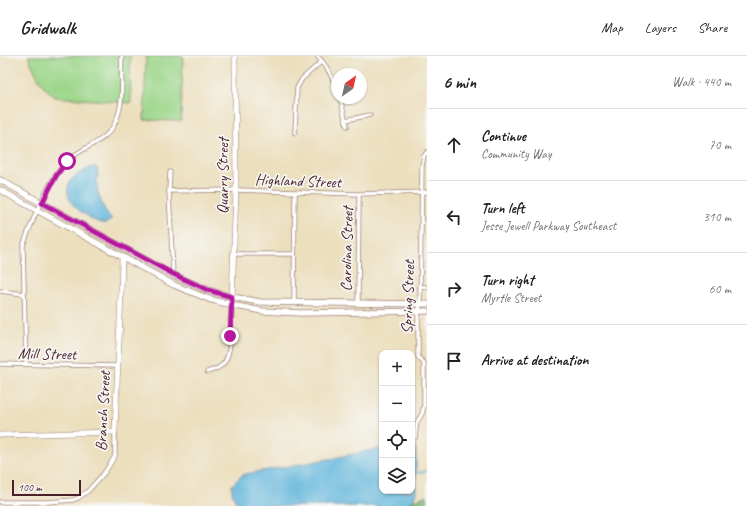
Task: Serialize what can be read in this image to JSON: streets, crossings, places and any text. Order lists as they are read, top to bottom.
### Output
{
  "streets": {
    "street": [
      "Quarry Street",
      "Highland Street",
      "Carolina Street",
      "Spring Street",
      "Mill Street",
      "Branch Street"
    ]
  },
  "crossings": [
    ["Quarry Street", "Highland Street"],
    ["Highland Street", "Carolina Street"],
    ["Highland Street", "Spring Street"],
    ["Mill Street", "Branch Street"]
  ],
  "scale_bar": "100 m",
  "north": "top right",
  "page": {
    "header": "Gridwalk",
    "nav": ["Map", "Layers", "Share"],
    "heading": ["6 min", "Walk · 440 m"],
    "list": [
      ["Continue", "Community Way", "70 m"],
      ["Turn left", "Jesse Jewell Parkway Southeast", "310 m"],
      ["Turn right", "Myrtle Street", "60 m"],
      "Arrive at destination"
    ],
    "map_buttons": ["+", "−"],
    "scale": "100 m"
  }
}
